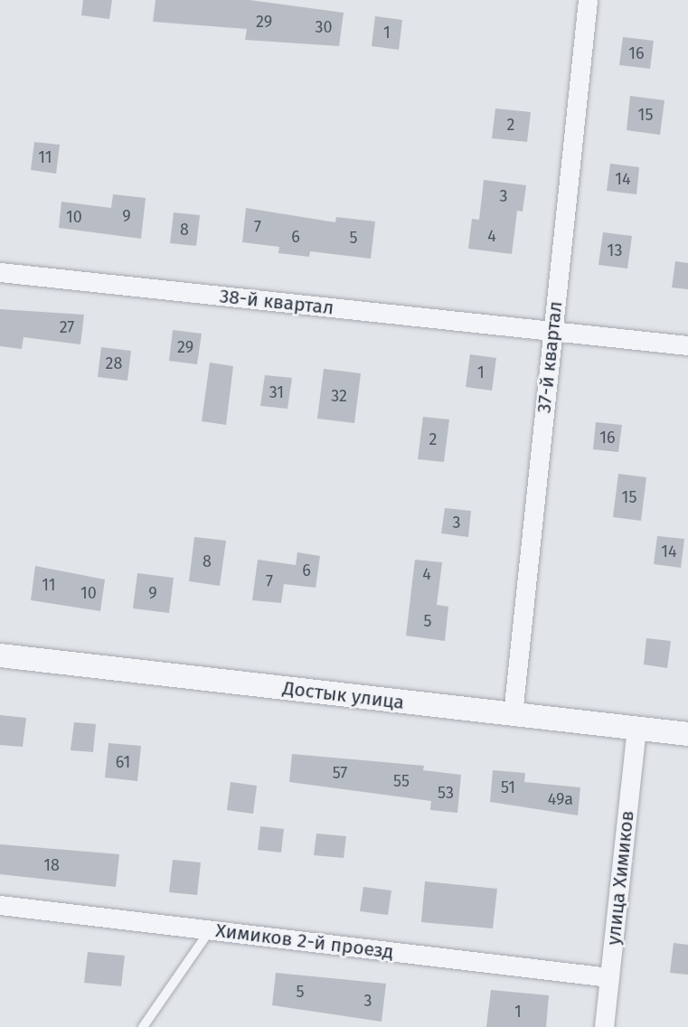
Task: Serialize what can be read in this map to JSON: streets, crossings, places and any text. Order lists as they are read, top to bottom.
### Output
{
  "streets": {
    "street": [
      "38-й квартал",
      "37-й квартал",
      "Достык улица",
      "улица Химиков",
      "Химиков 2-й проезд"
    ]
  },
  "crossings": [
    ["38-й квартал", "37-й квартал"],
    ["37-й квартал", "Достык улица"],
    ["Достык улица", "улица Химиков"],
    ["улица Химиков", "Химиков 2-й проезд"]
  ],
  "house_numbers": [
    "29",
    "30",
    "1",
    "16",
    "15",
    "2",
    "11",
    "14",
    "3",
    "9",
    "10",
    "7",
    "8",
    "4",
    "6",
    "5",
    "13",
    "27",
    "29",
    "28",
    "1",
    "31",
    "32",
    "16",
    "2",
    "15",
    "3",
    "14",
    "8",
    "6",
    "4",
    "7",
    "11",
    "10",
    "9",
    "5",
    "61",
    "57",
    "55",
    "51",
    "53",
    "49а",
    "18",
    "5",
    "3",
    "1"
  ]
}
